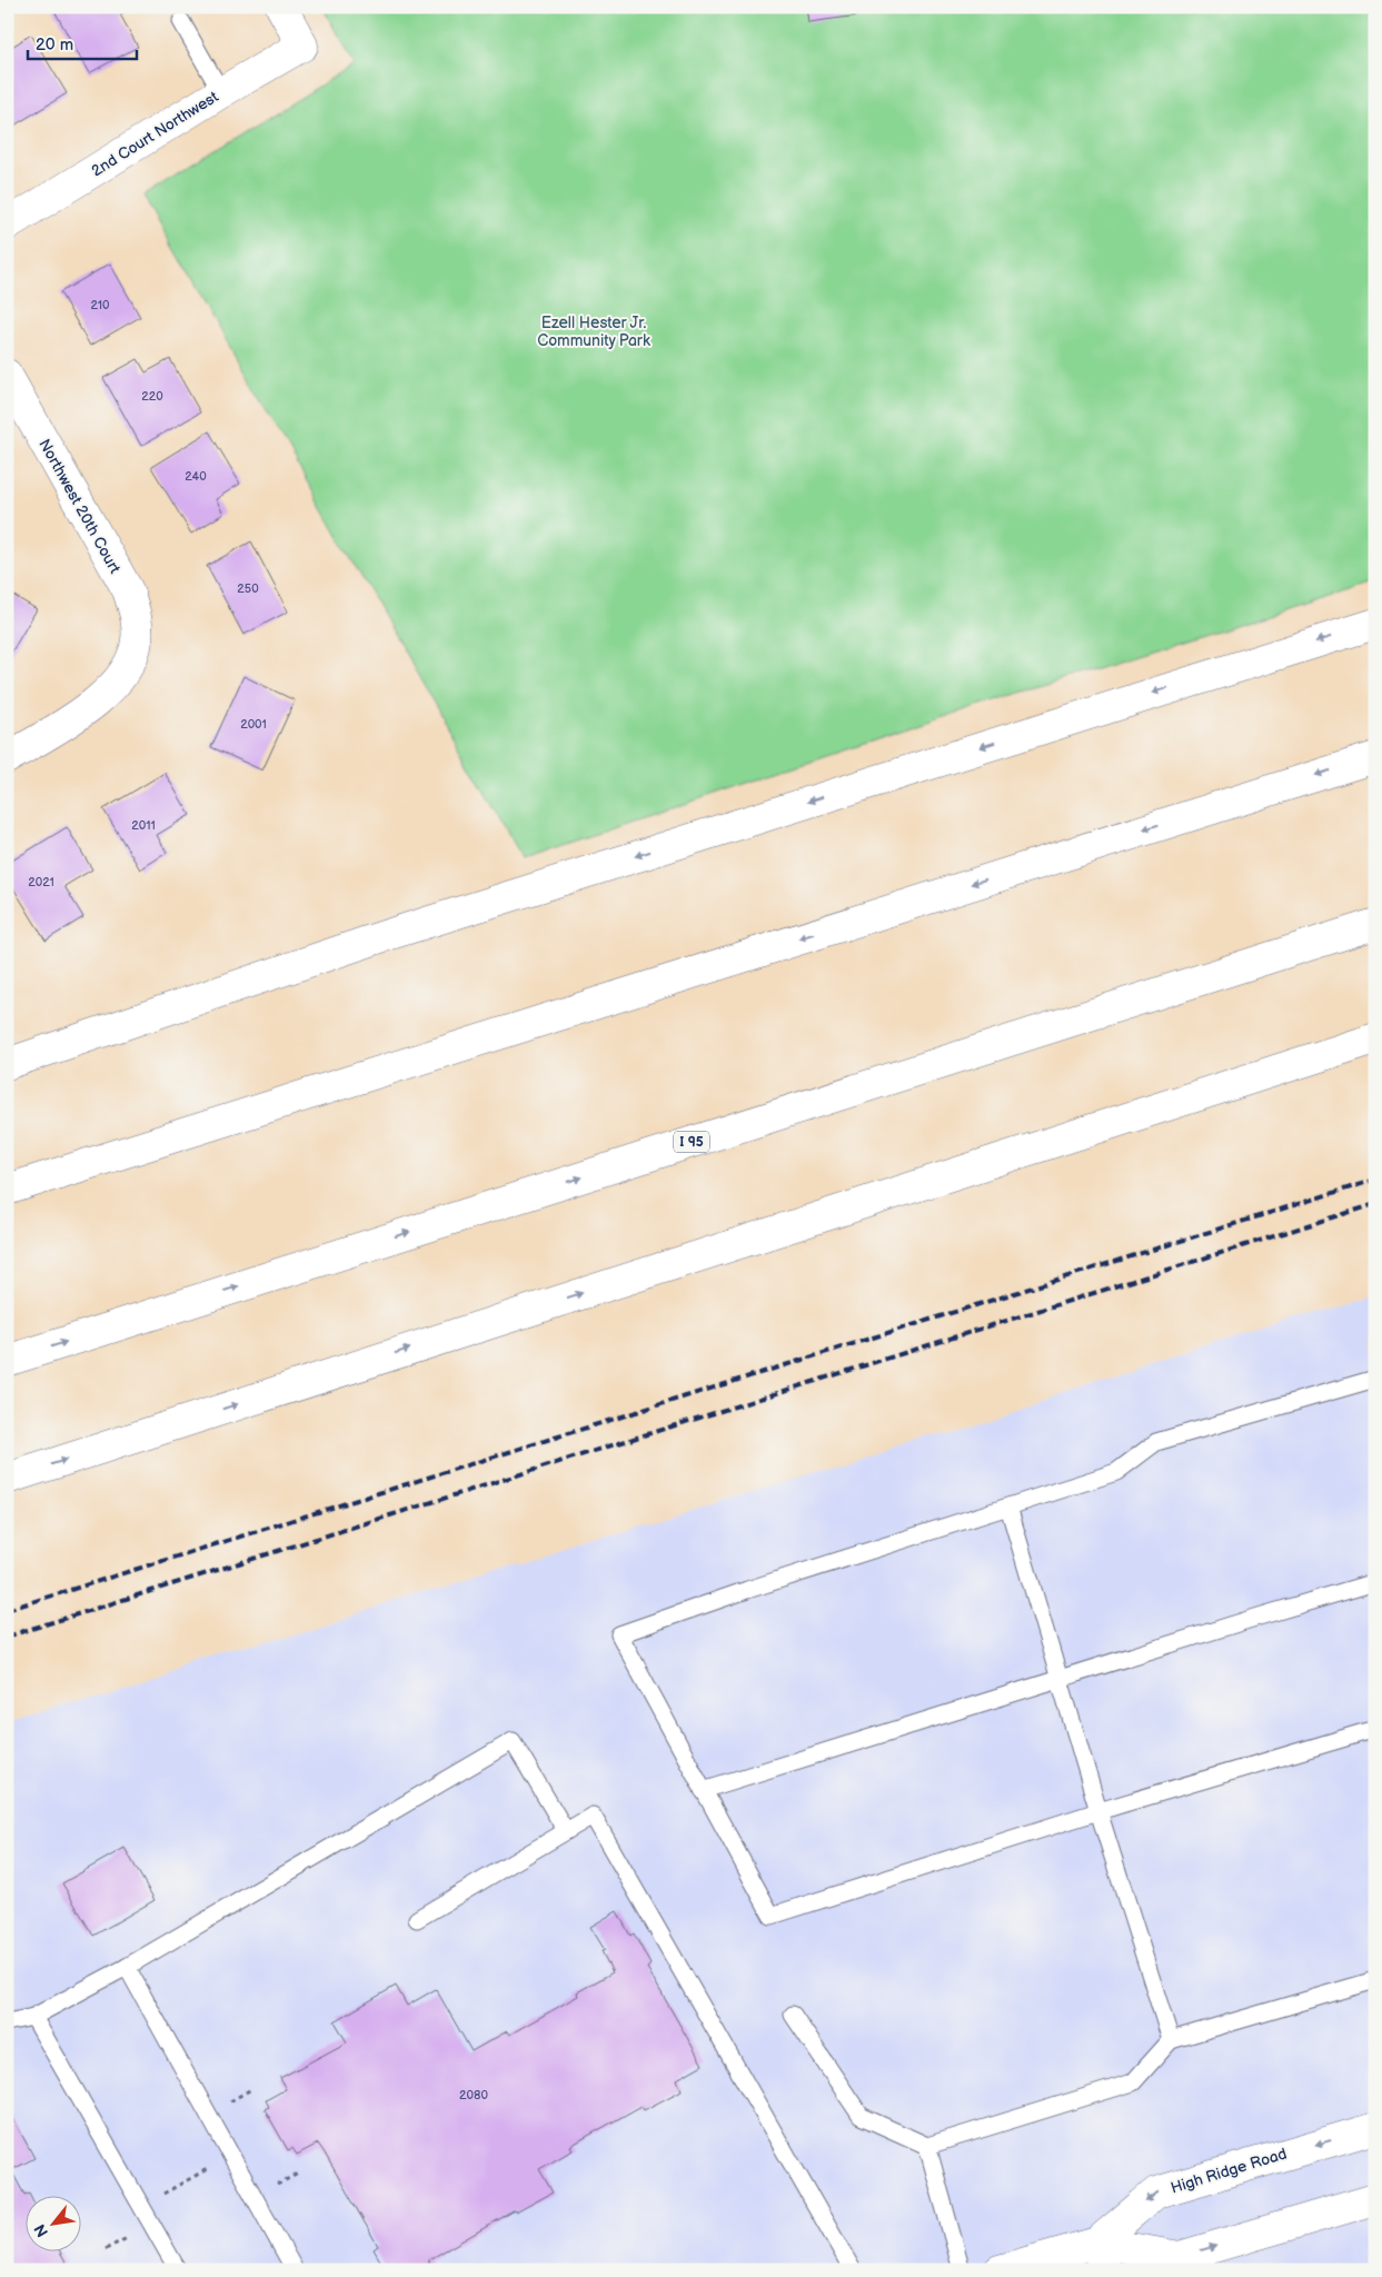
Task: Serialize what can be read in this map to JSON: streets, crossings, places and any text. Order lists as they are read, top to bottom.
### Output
{
  "streets": {
    "main road": [
      "2nd Court Northwest",
      "Northwest 20th Court",
      "I 95",
      "High Ridge Road"
    ]
  },
  "parks": ["Ezell Hester Jr. Community Park"],
  "house_numbers": [
    "210",
    "220",
    "240",
    "250",
    "2001",
    "2011",
    "2021",
    "2080"
  ],
  "scale_bar": "20 m",
  "north": "bottom left"
}
